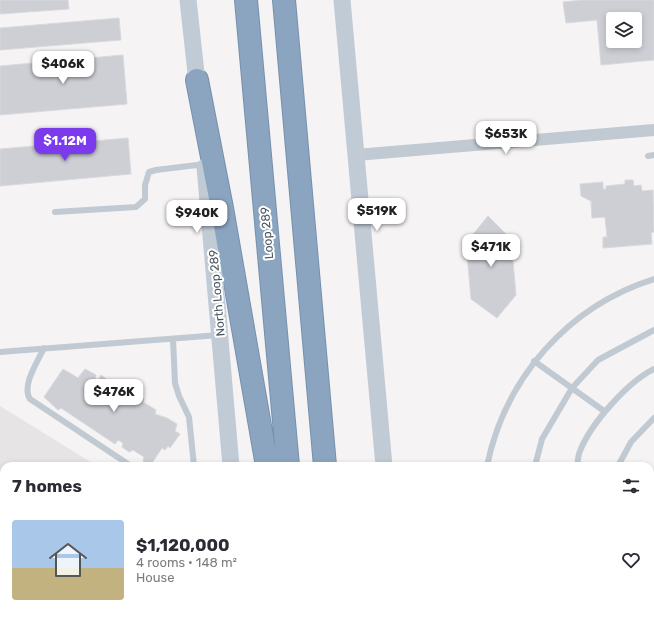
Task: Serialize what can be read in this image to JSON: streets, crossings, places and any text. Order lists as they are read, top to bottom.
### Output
{
  "streets": {
    "highway": ["Loop 289"],
    "main road": ["North Loop 289"]
  },
  "page": {
    "price": [
      "$406K",
      "$653K",
      "$1.12M",
      "$519K",
      "$940K",
      "$471K",
      "$476K"
    ],
    "heading": "7 homes",
    "list": [
      {
        "name": "$1,120,000",
        "note": "4 rooms · 148 m² · House"
      }
    ]
  }
}
